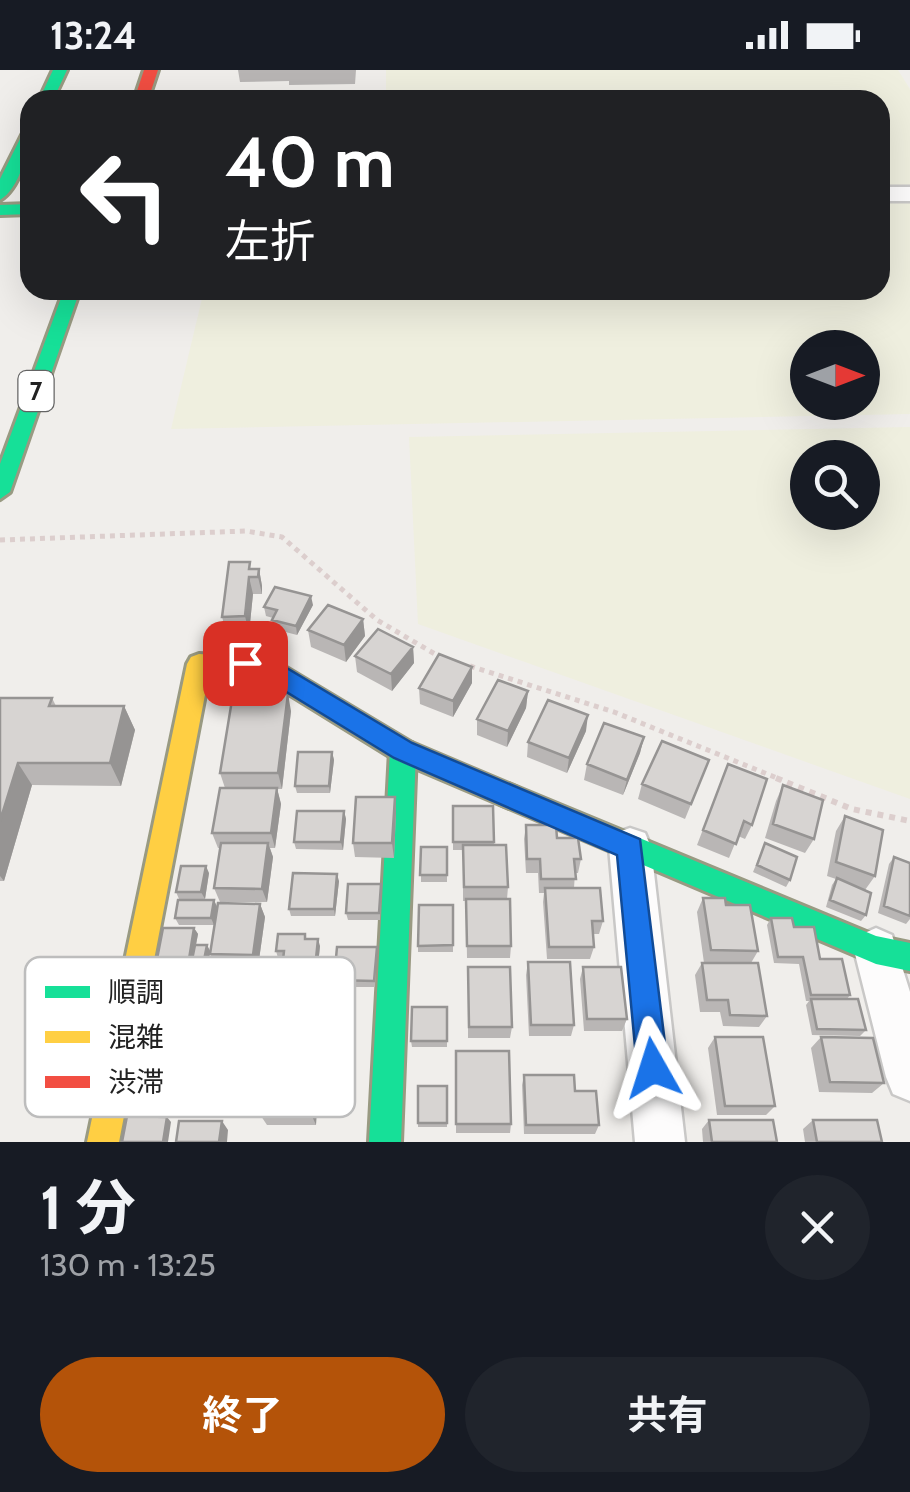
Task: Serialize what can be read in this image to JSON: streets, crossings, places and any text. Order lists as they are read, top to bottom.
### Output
{
  "streets": {
    "main road": ["7"]
  },
  "legend": ["順調", "混雑", "渋滞"],
  "north": "right",
  "page": {
    "status": "13:24",
    "turn": ["40 m", "左折"],
    "heading": ["1 分", "130 m · 13:25"],
    "buttons": ["終了", "共有"]
  }
}
